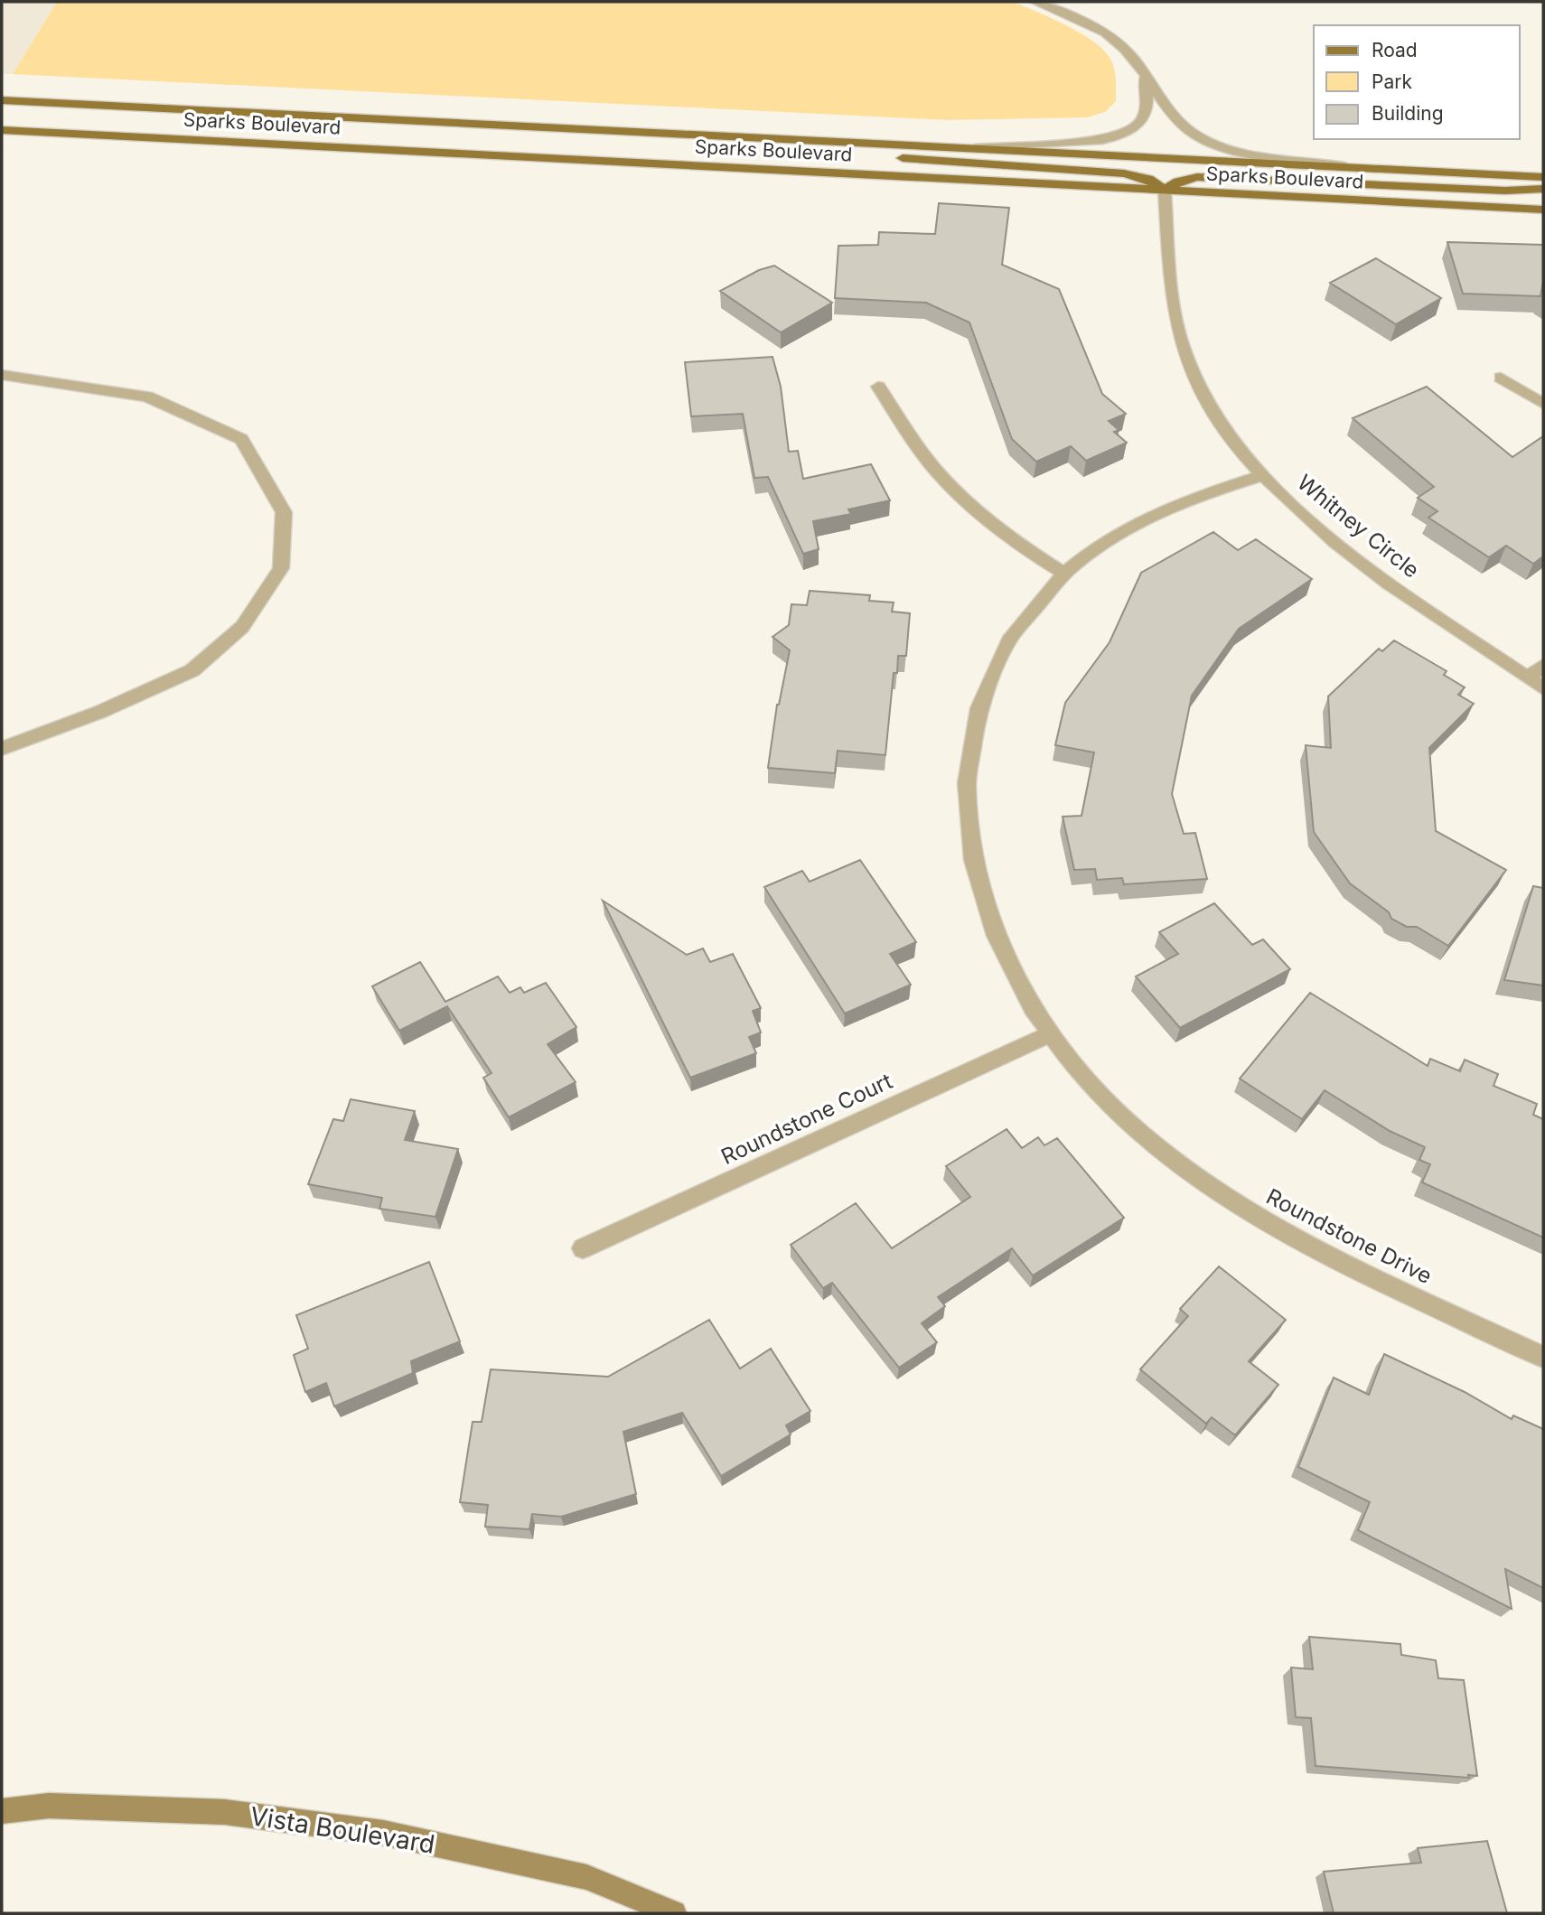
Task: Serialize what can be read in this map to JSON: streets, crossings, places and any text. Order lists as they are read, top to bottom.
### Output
{
  "streets": {
    "main road": ["Sparks Boulevard", "Vista Boulevard"],
    "street": ["Whitney Circle", "Roundstone Court", "Roundstone Drive"]
  },
  "crossings": [
    ["Sparks Boulevard", "Whitney Circle"],
    ["Whitney Circle", "Roundstone Drive"],
    ["Roundstone Court", "Roundstone Drive"]
  ],
  "legend": ["Road", "Park", "Building"]
}
